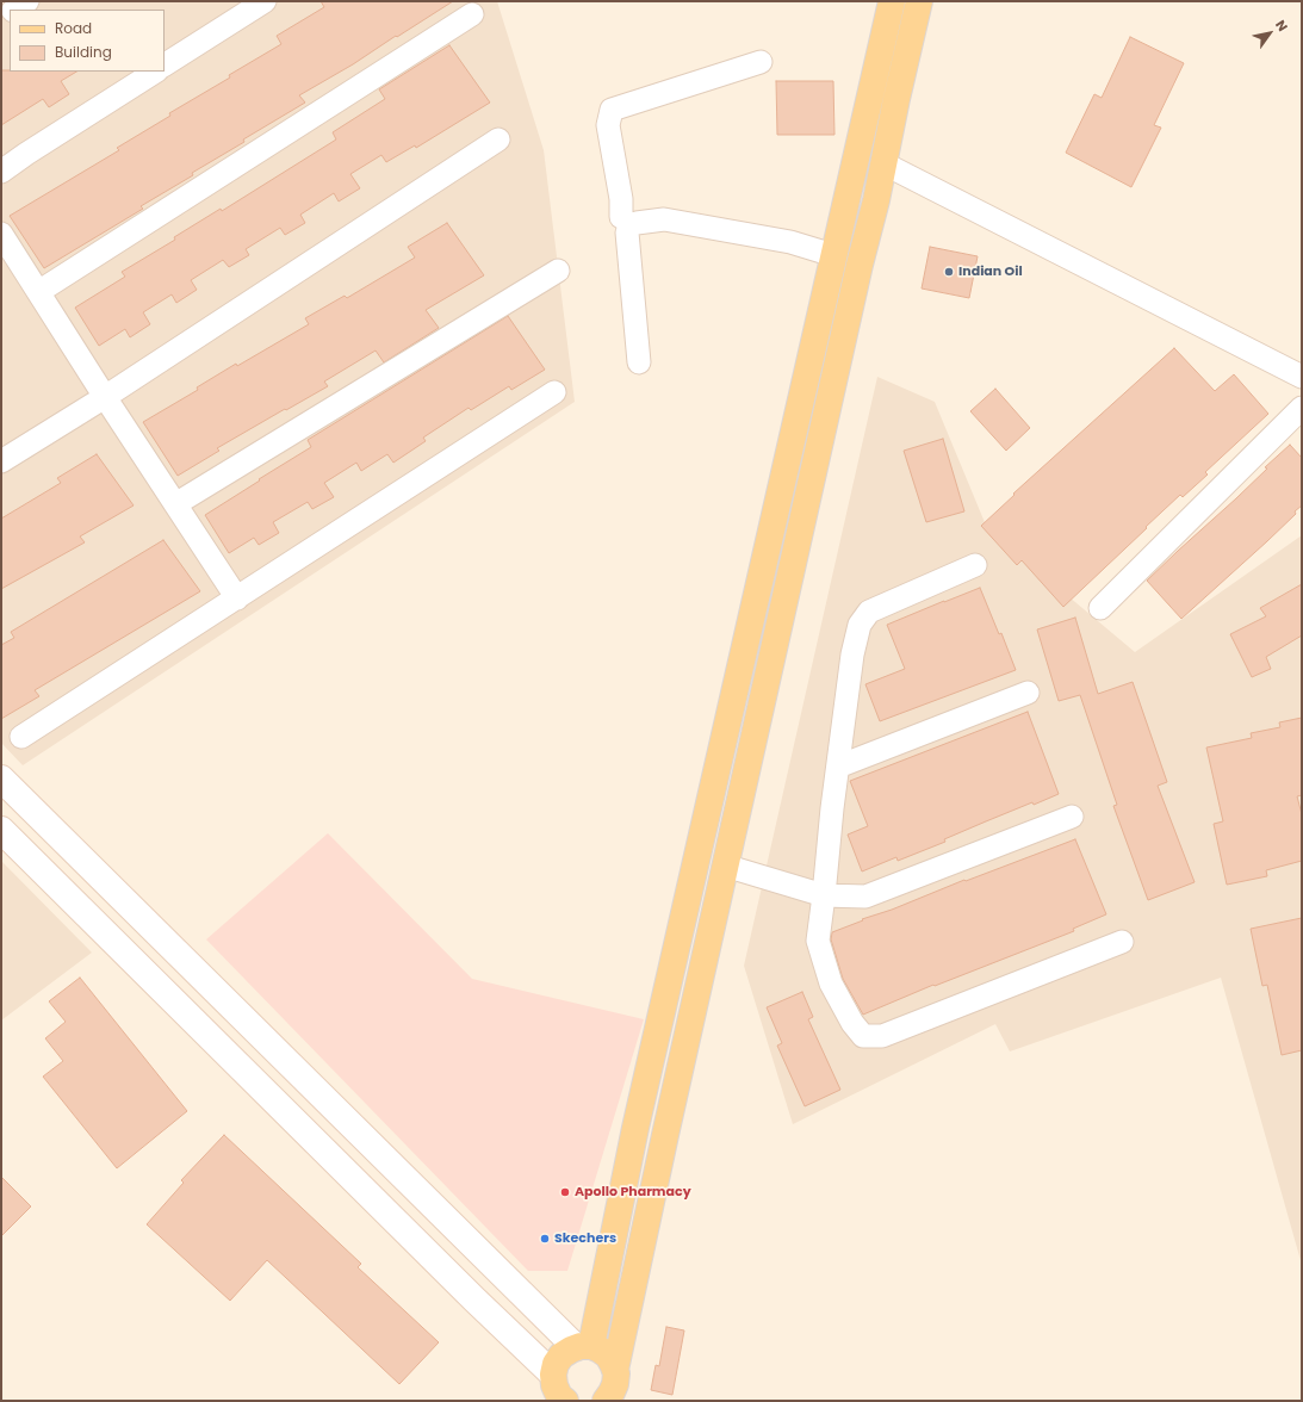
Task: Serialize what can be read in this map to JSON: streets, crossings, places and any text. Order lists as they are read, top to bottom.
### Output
{
  "places": ["Indian Oil", "Apollo Pharmacy", "Skechers"],
  "legend": ["Road", "Building"],
  "north": "top right"
}
